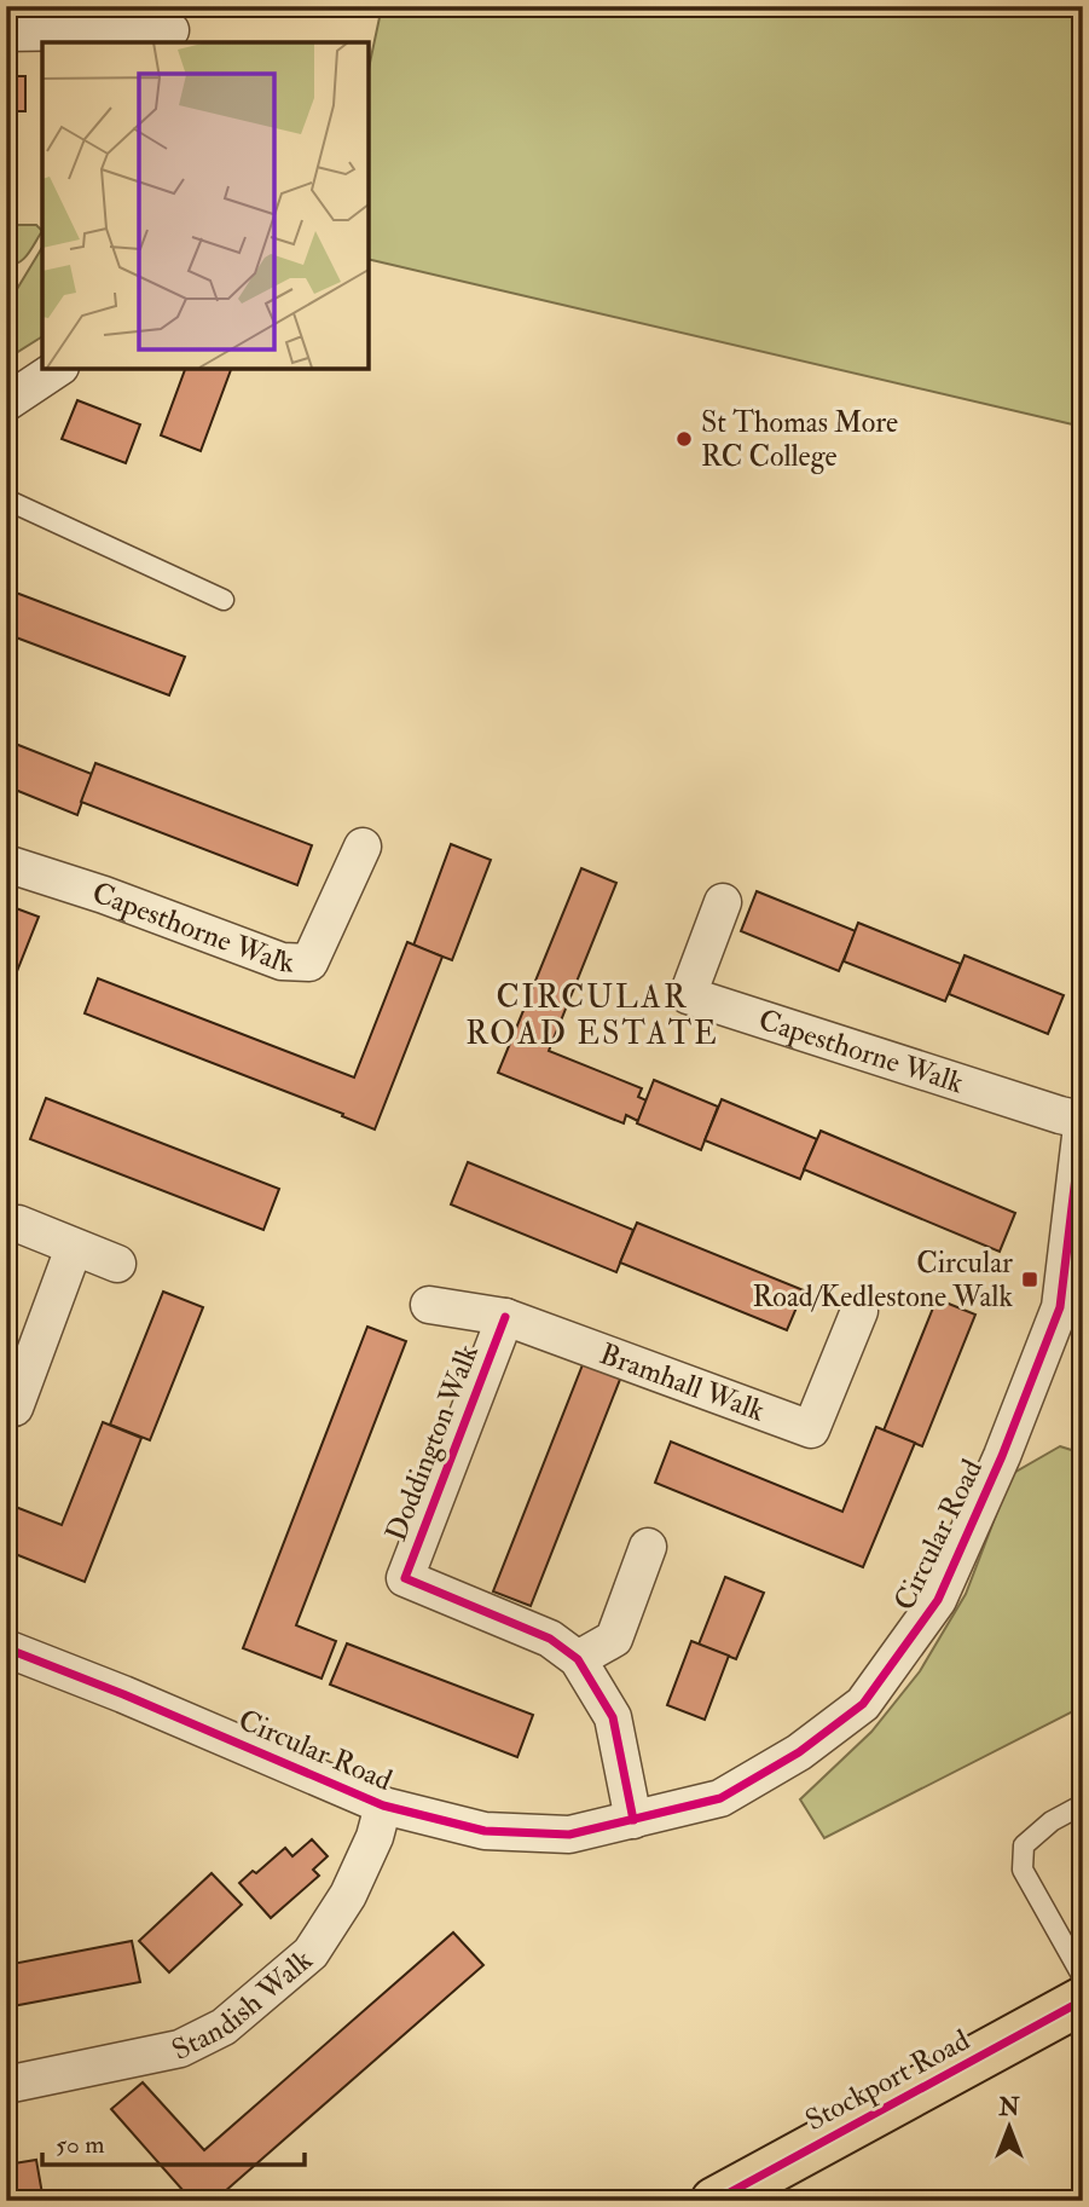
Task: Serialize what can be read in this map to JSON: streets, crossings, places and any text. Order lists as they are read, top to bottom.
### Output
{
  "streets": {
    "highway": ["Stockport Road"],
    "street": [
      "Capesthorne Walk",
      "Bramhall Walk",
      "Doddington Walk",
      "Circular Road",
      "Standish Walk"
    ]
  },
  "crossings": [
    ["Capesthorne Walk", "Circular Road"],
    ["Bramhall Walk", "Doddington Walk"],
    ["Doddington Walk", "Circular Road"],
    ["Circular Road", "Standish Walk"]
  ],
  "districts": ["CIRCULAR ROAD ESTATE"],
  "places": {
    "other": ["St Thomas More RC College"],
    "transit": ["Circular Road/Kedlestone Walk"]
  },
  "scale_bar": "50 m",
  "north": "top"
}
